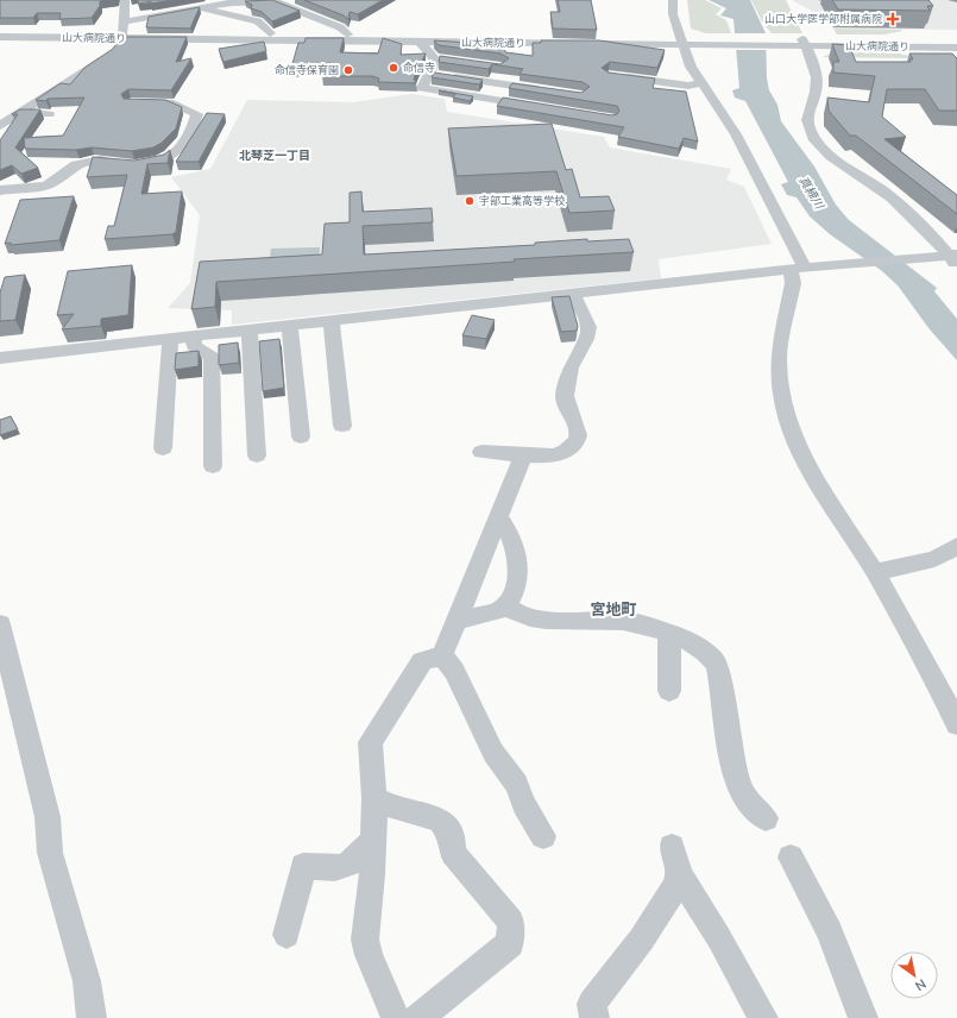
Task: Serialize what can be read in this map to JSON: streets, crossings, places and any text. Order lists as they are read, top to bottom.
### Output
{
  "streets": {
    "street": ["山大病院通り"]
  },
  "districts": ["北琴芝一丁目", "宮地町"],
  "water": ["真締川"],
  "places": {
    "health": ["山口大学医学部附属病院"],
    "other": ["命信寺", "命信寺保育園", "宇部工業高等学校"]
  },
  "north": "bottom right"
}
